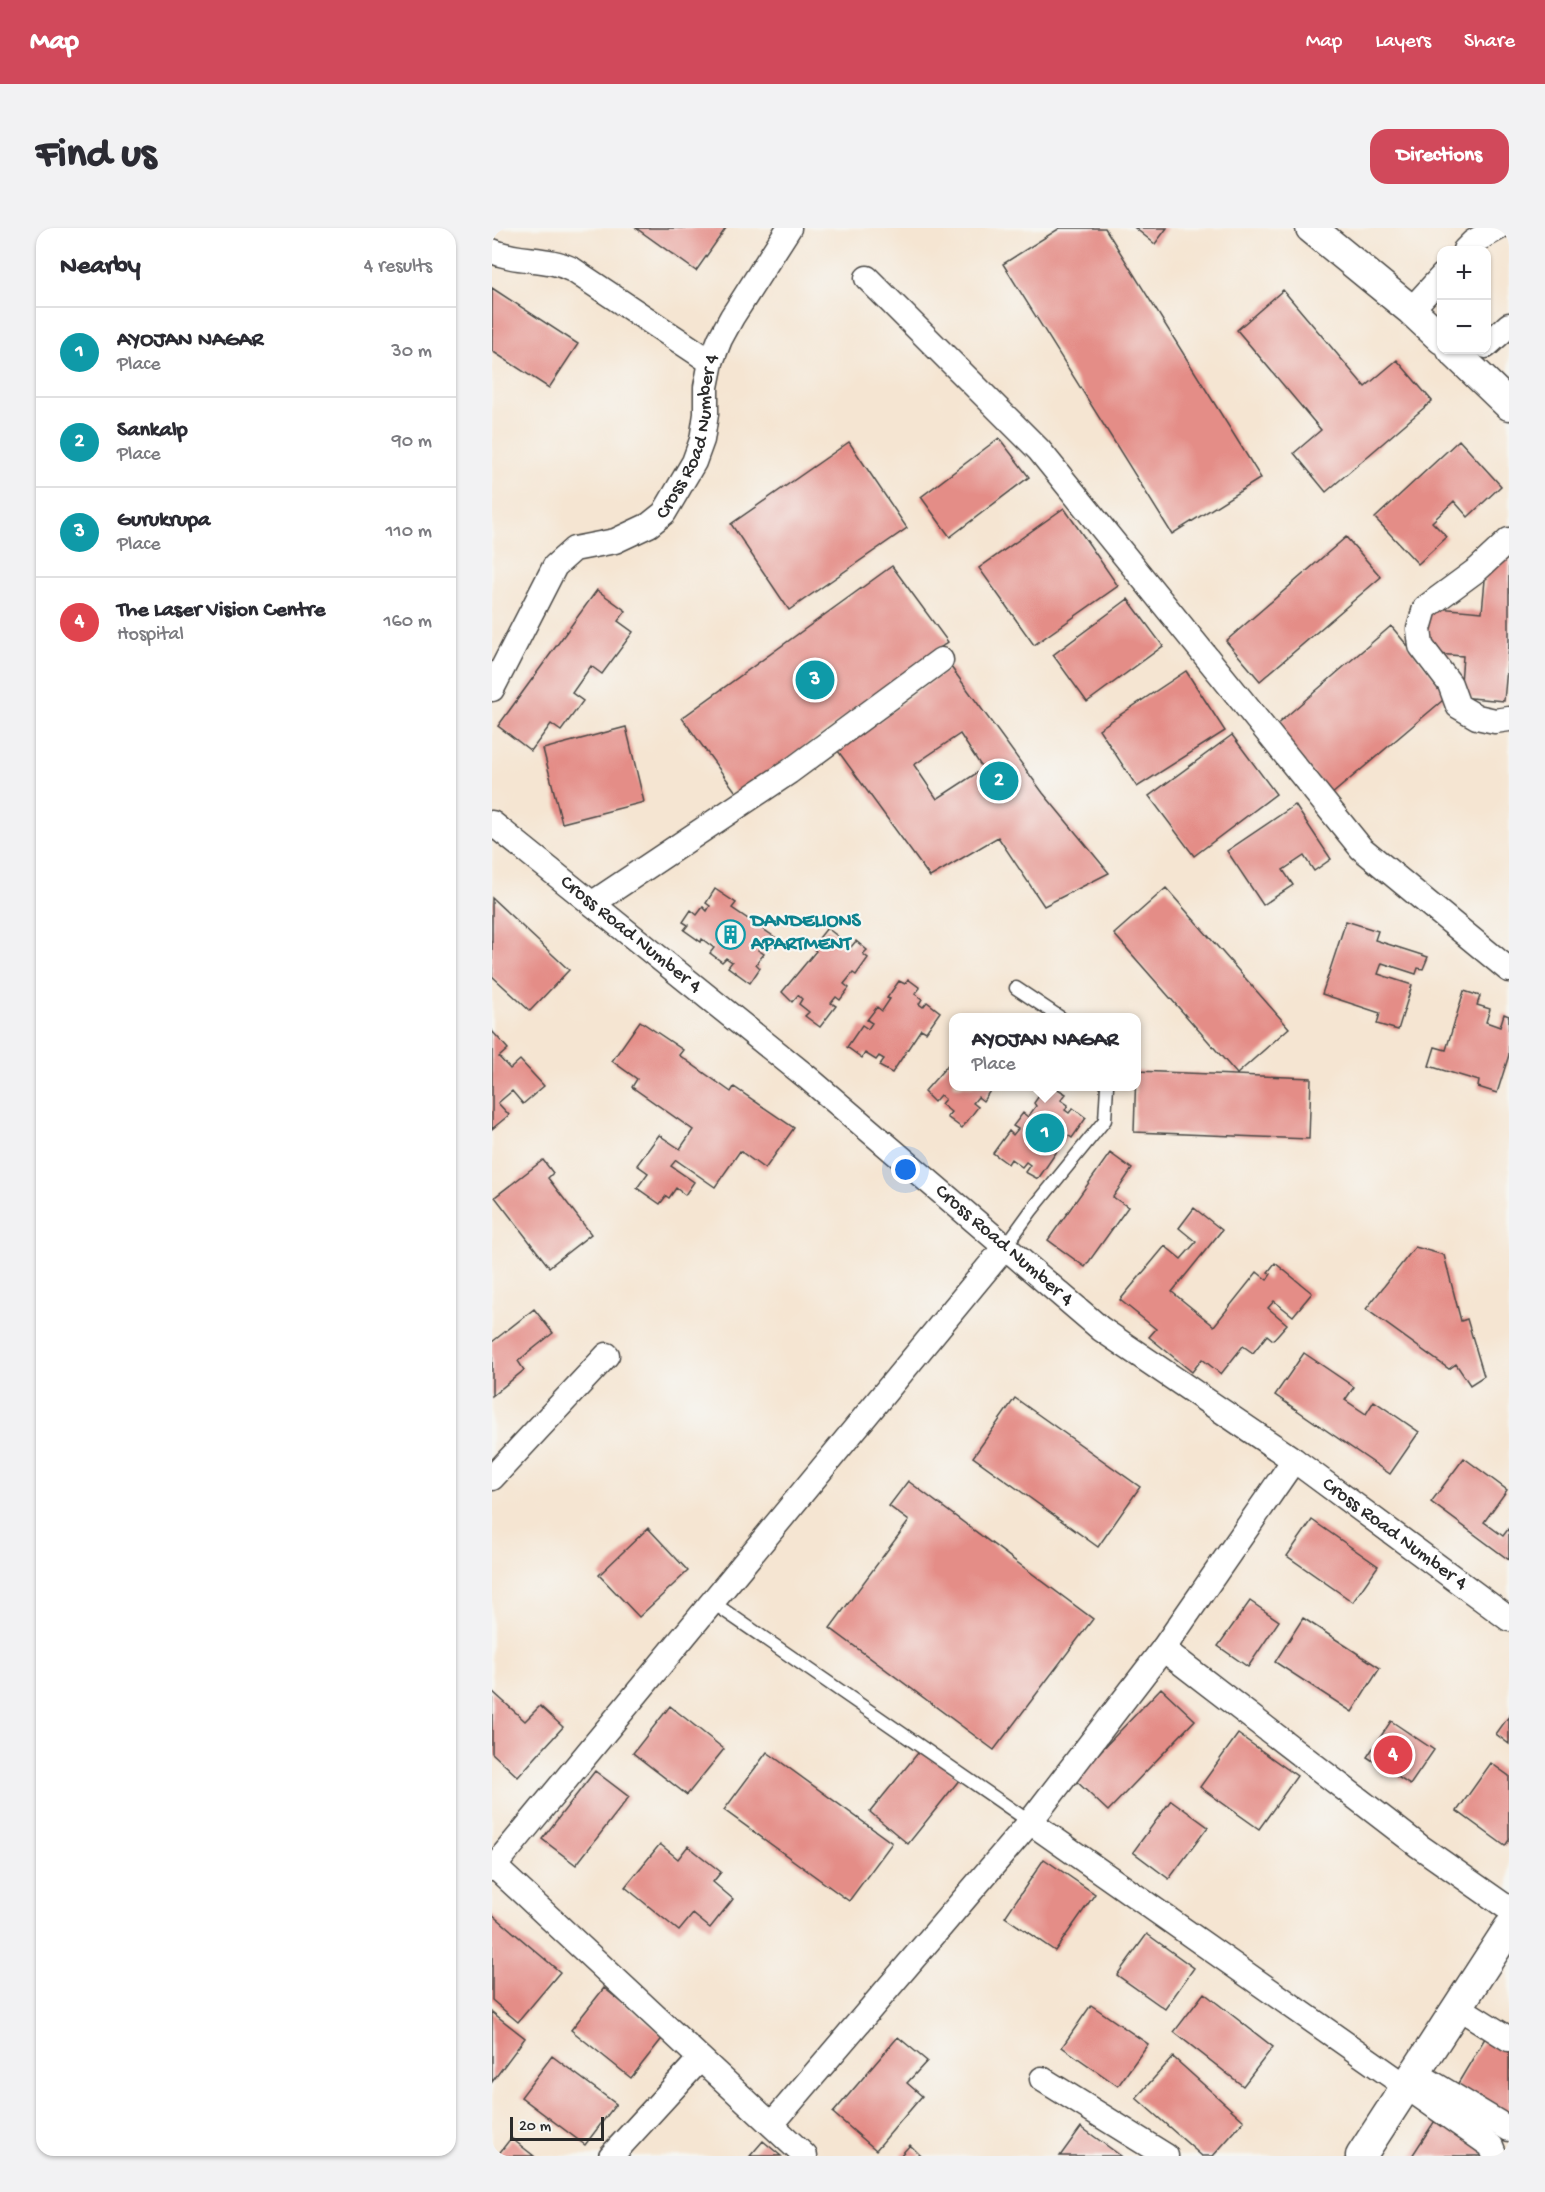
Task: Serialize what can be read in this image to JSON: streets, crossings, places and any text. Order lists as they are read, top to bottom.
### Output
{
  "streets": {
    "street": ["Cross Road Number 4"]
  },
  "places": {
    "building": ["DANDELIONS APARTMENT"]
  },
  "scale_bar": "20 m",
  "page": {
    "header": "Map",
    "nav": ["Map", "Layers", "Share"],
    "buttons": "Directions",
    "title": "Find us",
    "heading": ["Nearby", "4 results"],
    "map_buttons": ["+", "−"],
    "list": [
      {
        "mark": "1",
        "name": "AYOJAN NAGAR",
        "note": "Place",
        "value": "30 m"
      },
      {
        "mark": "2",
        "name": "Sankalp",
        "note": "Place",
        "value": "90 m"
      },
      {
        "mark": "3",
        "name": "Gurukrupa",
        "note": "Place",
        "value": "110 m"
      },
      {
        "mark": "4",
        "name": "The Laser Vision Centre",
        "note": "Hospital",
        "value": "160 m"
      }
    ],
    "pins": [
      "3",
      "2",
      "1",
      "4"
    ],
    "popup": ["AYOJAN NAGAR", "Place"],
    "scale": "20 m"
  }
}
